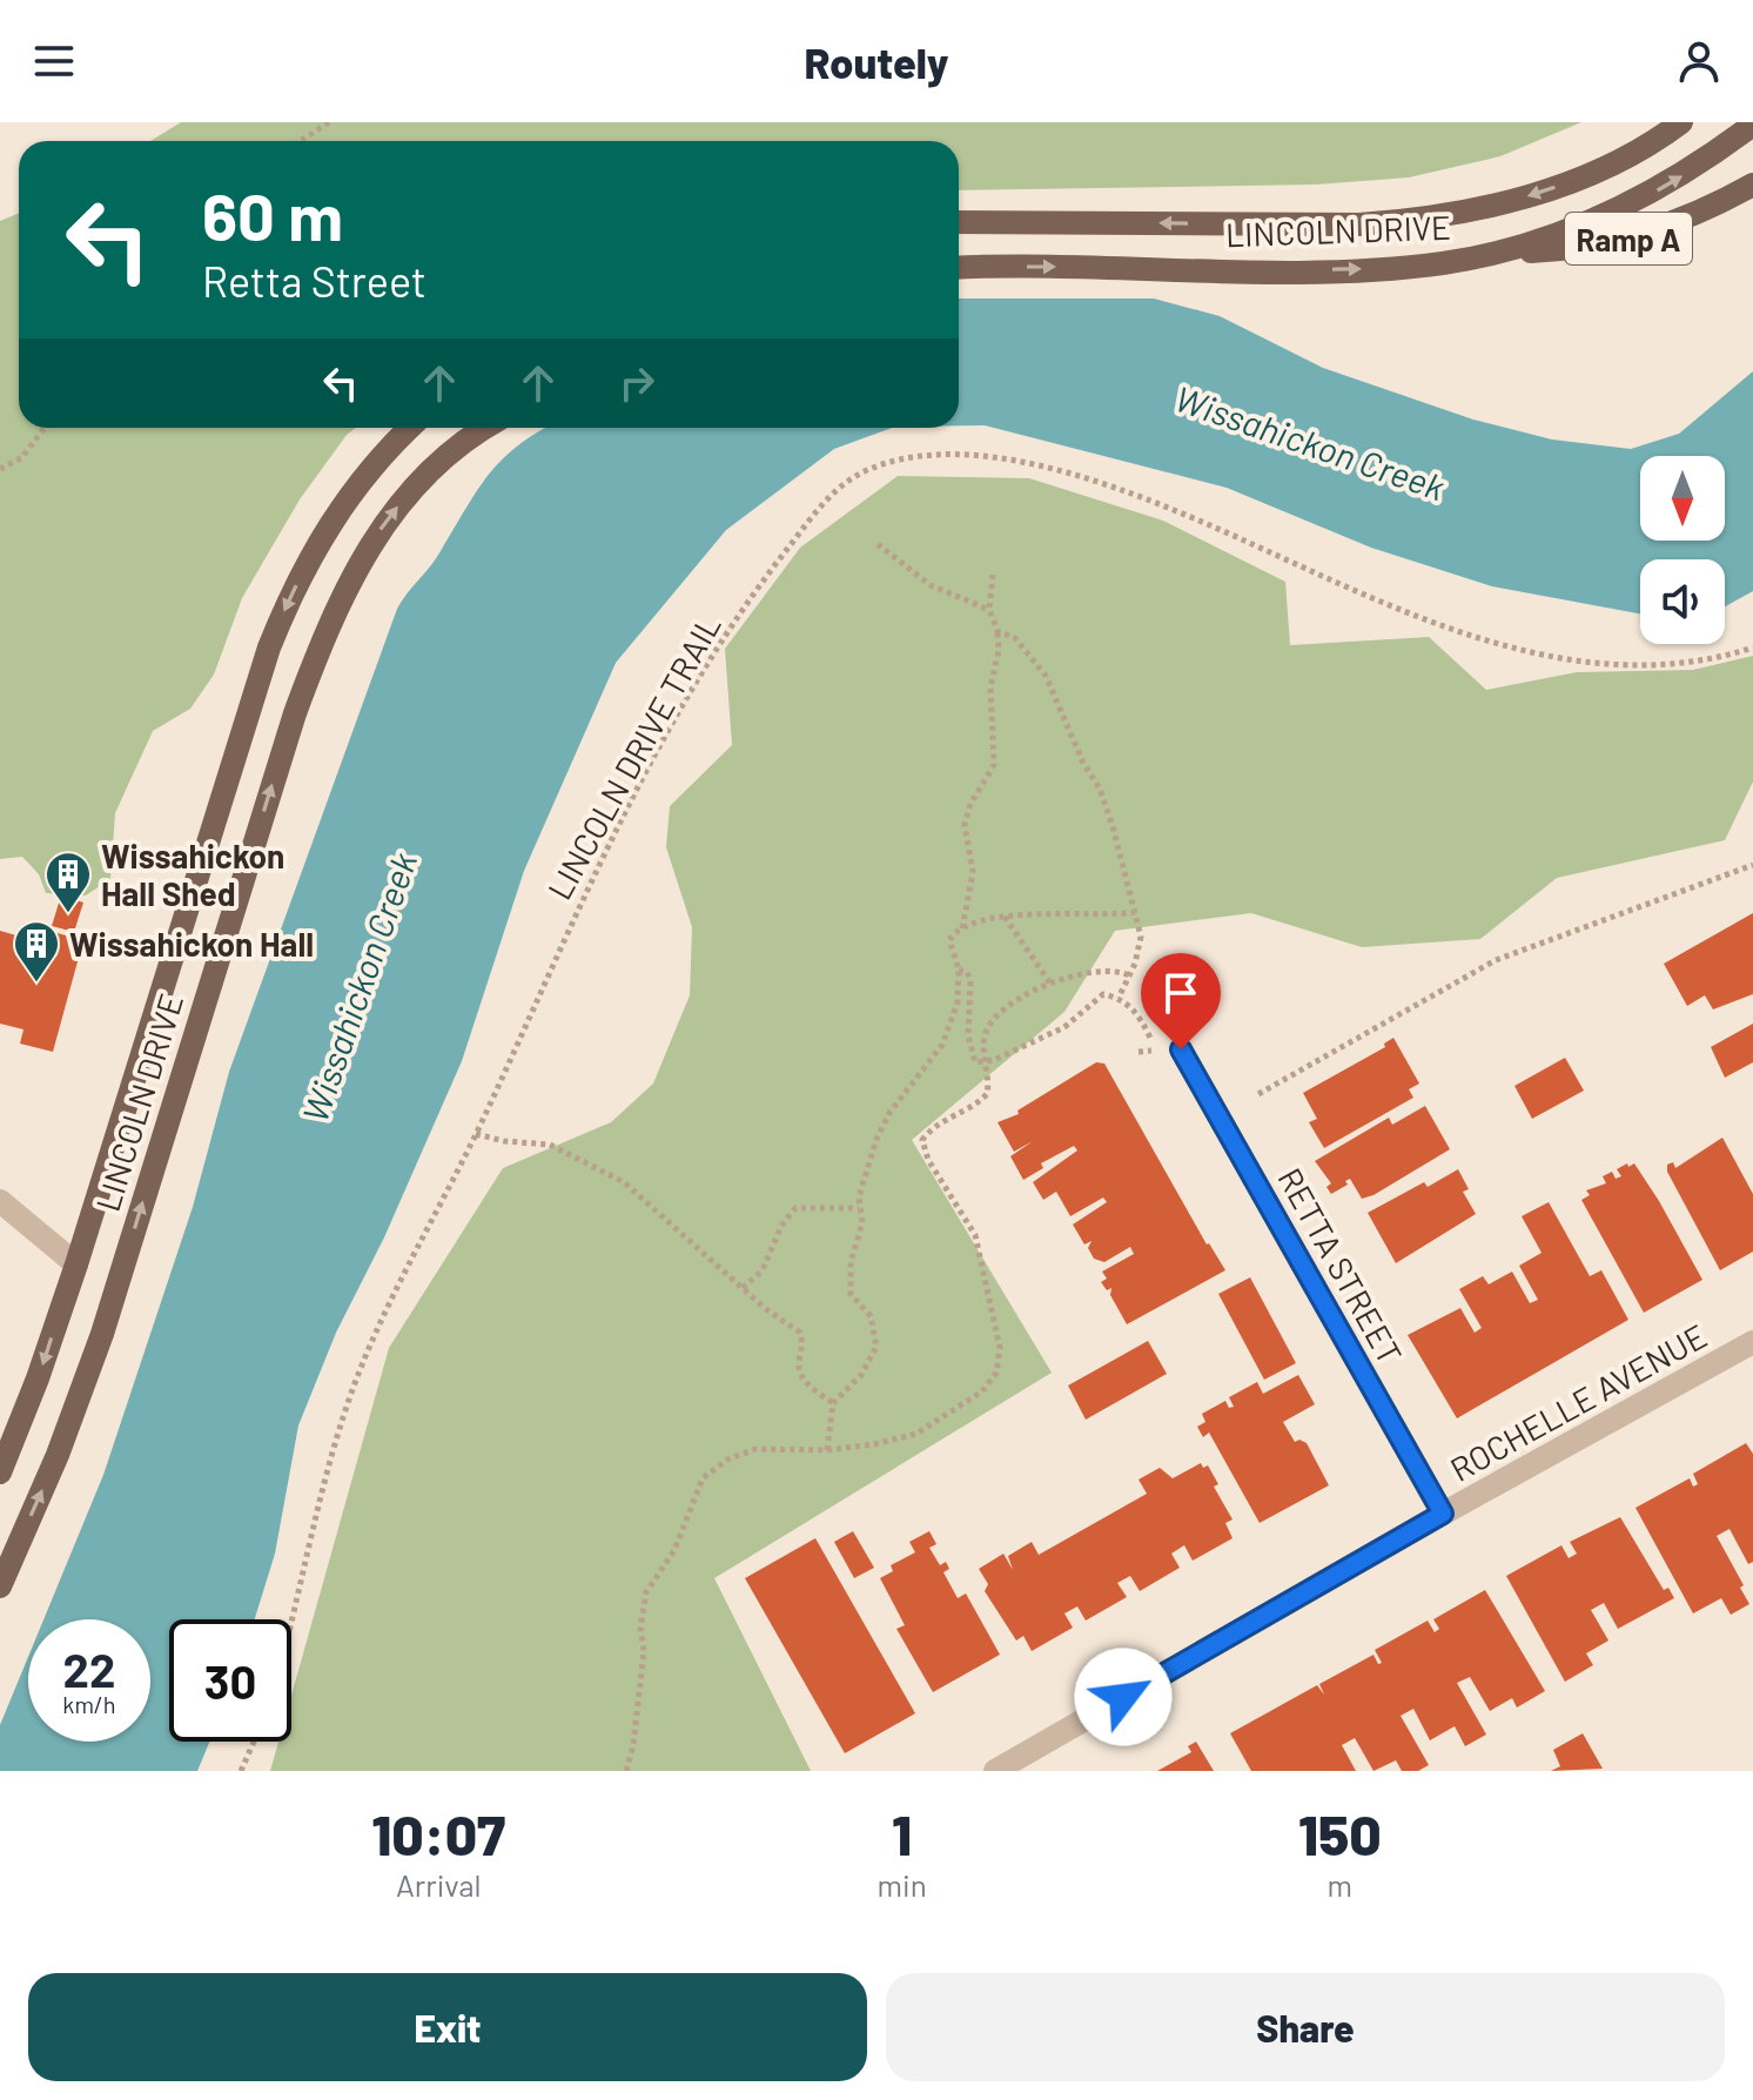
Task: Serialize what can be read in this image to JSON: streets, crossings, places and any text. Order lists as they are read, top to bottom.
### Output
{
  "streets": {
    "main road": ["LINCOLN DRIVE", "Ramp A"],
    "street": ["RETTA STREET", "ROCHELLE AVENUE"],
    "path": ["LINCOLN DRIVE TRAIL"]
  },
  "crossings": [
    ["LINCOLN DRIVE", "Ramp A"],
    ["RETTA STREET", "ROCHELLE AVENUE"]
  ],
  "water": ["Wissahickon Creek"],
  "places": {
    "building": ["Wissahickon Hall Shed", "Wissahickon Hall"]
  },
  "north": "bottom",
  "page": {
    "header": "Routely",
    "turn": ["60 m", "Retta Street"],
    "speed": "22 km/h",
    "limit": "30",
    "eta": [
      "10:07",
      "Arrival",
      "1",
      "min",
      "150",
      "m"
    ],
    "buttons": ["Exit", "Share"]
  }
}
